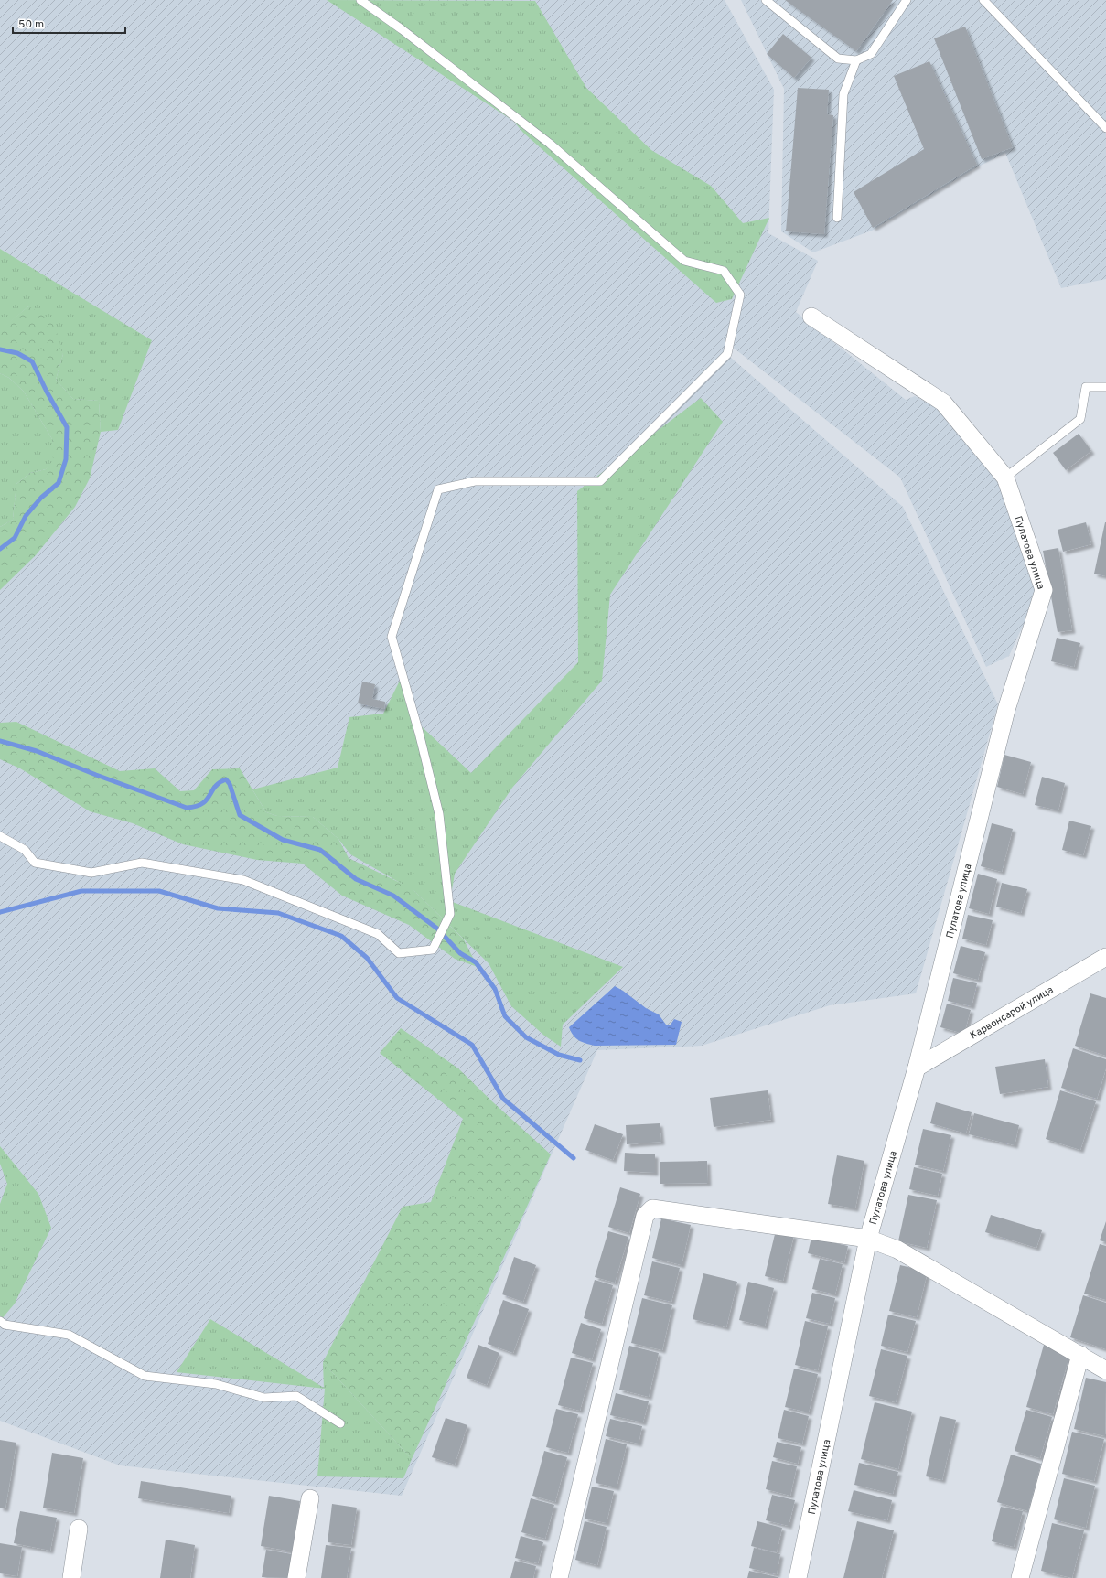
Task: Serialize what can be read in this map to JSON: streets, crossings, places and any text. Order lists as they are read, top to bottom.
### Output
{
  "streets": {
    "street": ["Пулатова улица", "Карвонсарой улица"]
  },
  "crossings": [
    ["Пулатова улица", "Карвонсарой улица"]
  ],
  "scale_bar": "50 m"
}
